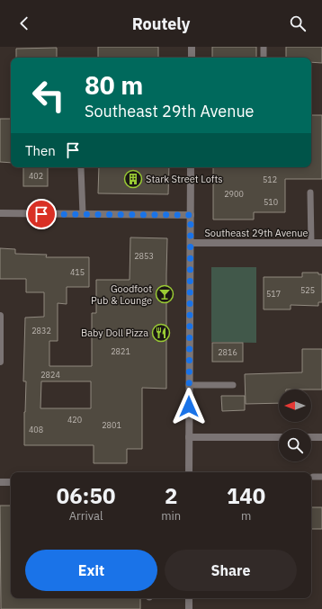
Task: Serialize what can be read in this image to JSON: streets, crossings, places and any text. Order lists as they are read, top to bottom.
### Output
{
  "streets": {
    "street": ["Southeast 29th Avenue"]
  },
  "places": {
    "building": ["Stark Street Lofts"],
    "bar": ["Goodfoot Pub & Lounge"],
    "restaurant": ["Baby Doll Pizza"]
  },
  "house_numbers": [
    "402",
    "512",
    "2900",
    "510",
    "2853",
    "415",
    "525",
    "517",
    "2832",
    "2821",
    "2816",
    "2824",
    "420",
    "2801",
    "408"
  ],
  "north": "left",
  "page": {
    "header": "Routely",
    "turn": ["80 m", "Southeast 29th Avenue"],
    "then": "Then",
    "eta": [
      "06:50",
      "Arrival",
      "2",
      "min",
      "140",
      "m"
    ],
    "buttons": ["Exit", "Share"]
  }
}
